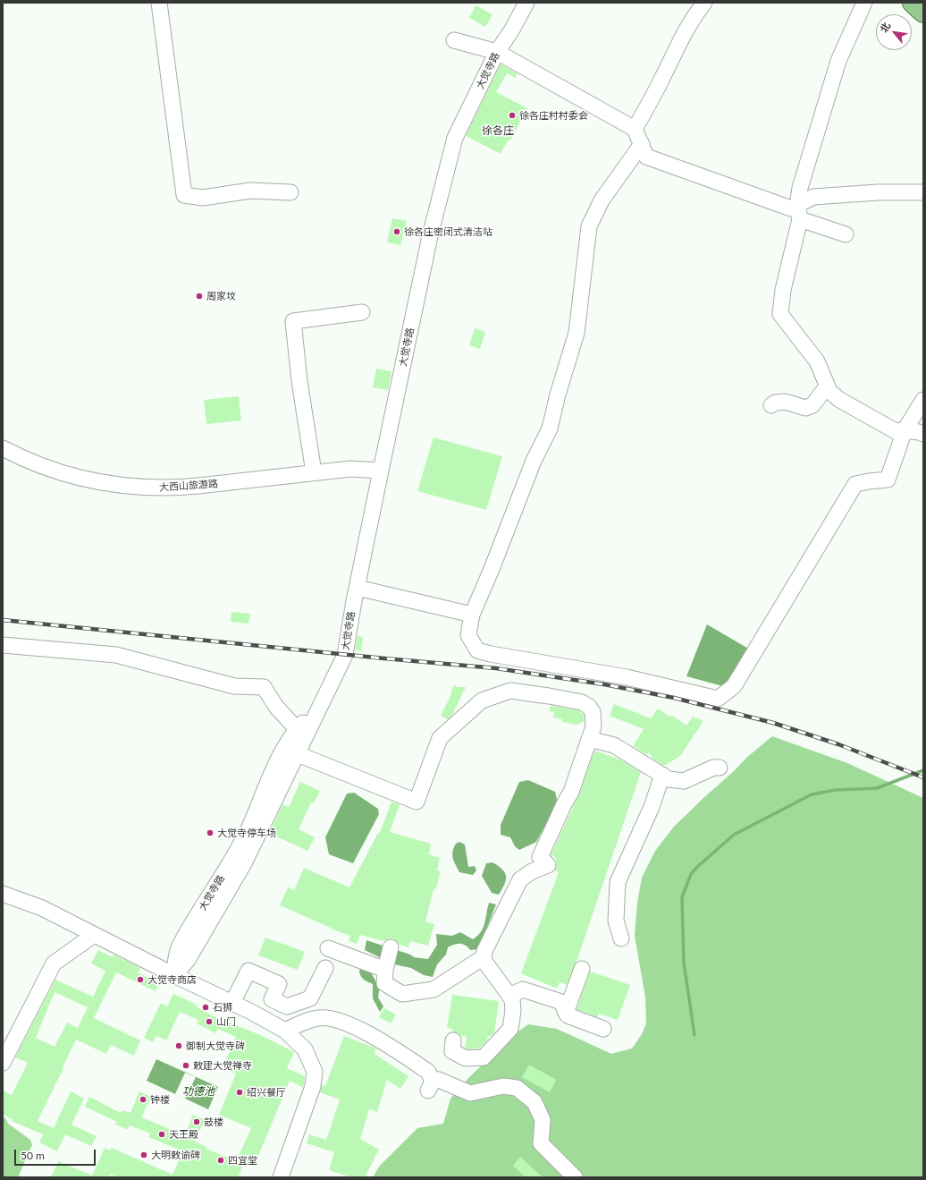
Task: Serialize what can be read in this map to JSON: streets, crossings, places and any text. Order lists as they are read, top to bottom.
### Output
{
  "streets": {
    "street": ["大觉寺路", "大西山旅游路"]
  },
  "crossings": [
    ["大觉寺路", "大西山旅游路"]
  ],
  "districts": ["徐各庄"],
  "water": ["功德池"],
  "places": [
    "徐各庄村村委会",
    "徐各庄密闭式清洁站",
    "周家坟",
    "大觉寺停车场",
    "大觉寺商店",
    "石狮",
    "山门",
    "御制大觉寺碑",
    "敕建大觉禅寺",
    "绍兴餐厅",
    "钟楼",
    "鼓楼",
    "天王殿",
    "大明敕谕碑",
    "四宜堂"
  ],
  "scale_bar": "50 m",
  "north": "top left"
}
